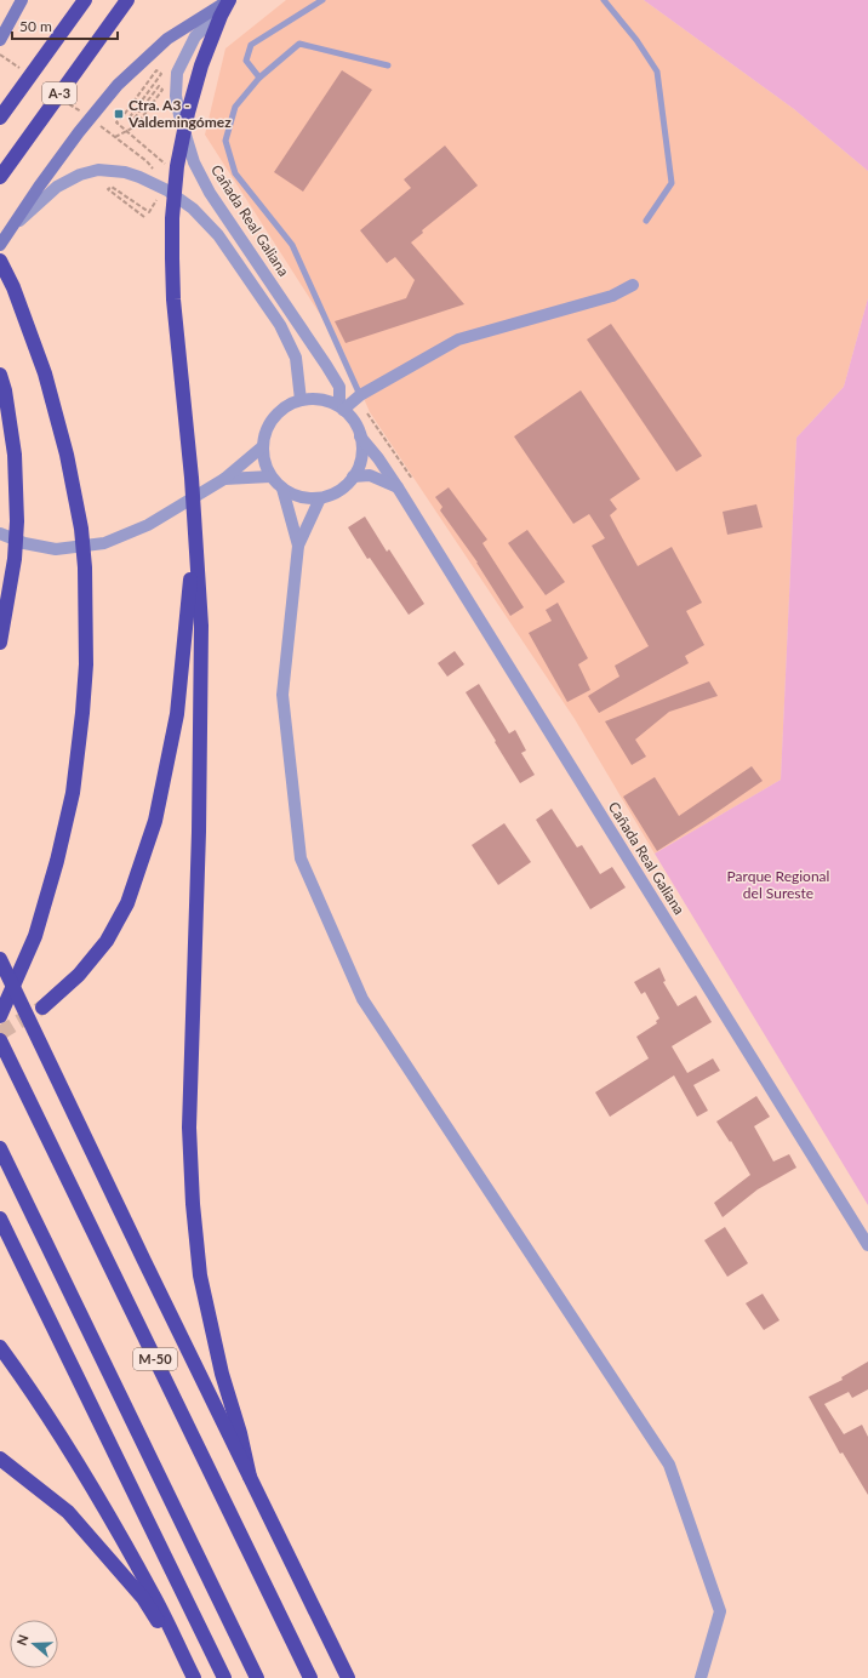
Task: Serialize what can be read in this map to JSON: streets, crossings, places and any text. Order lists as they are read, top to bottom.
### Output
{
  "streets": {
    "highway": ["A-3", "M-50"],
    "street": ["Cañada Real Galiana"]
  },
  "parks": ["Parque Regional del Sureste"],
  "places": {
    "transit": ["Ctra. A3 - Valdemingómez"]
  },
  "scale_bar": "50 m",
  "north": "left"
}
